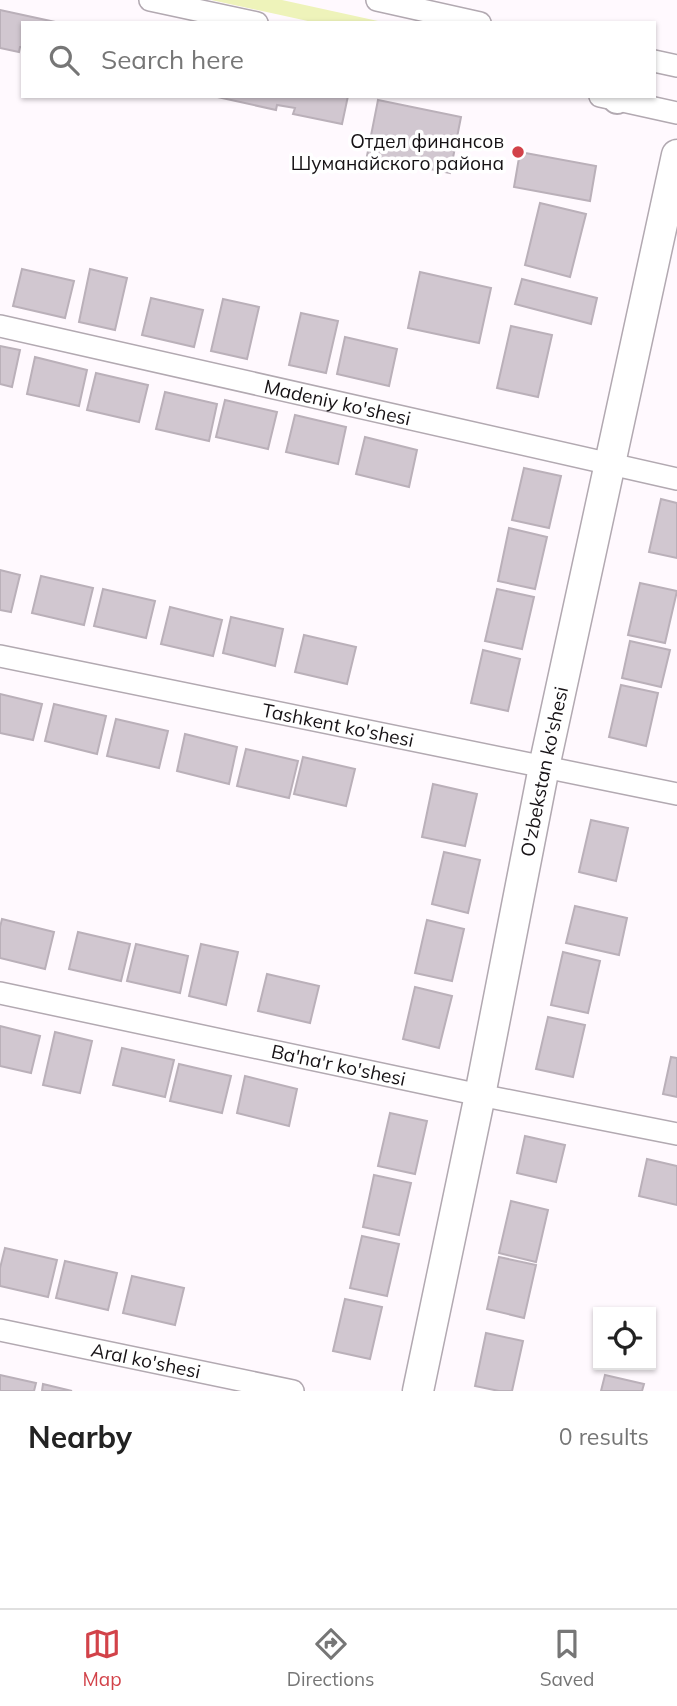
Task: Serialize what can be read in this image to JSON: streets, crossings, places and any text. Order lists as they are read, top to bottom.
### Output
{
  "streets": {
    "main road": ["O'zbekstan ko'shesi"],
    "street": [
      "Madeniy ko'shesi",
      "Tashkent ko'shesi",
      "Ba'ha'r ko'shesi",
      "Aral ko'shesi"
    ]
  },
  "crossings": [
    ["Madeniy ko'shesi", "O'zbekstan ko'shesi"],
    ["Tashkent ko'shesi", "O'zbekstan ko'shesi"],
    ["O'zbekstan ko'shesi", "Ba'ha'r ko'shesi"]
  ],
  "places": ["Отдел финансов Шуманайского района"],
  "page": {
    "search": "Search here",
    "heading": ["Nearby", "0 results"],
    "nav": ["Map", "Directions", "Saved"]
  }
}
